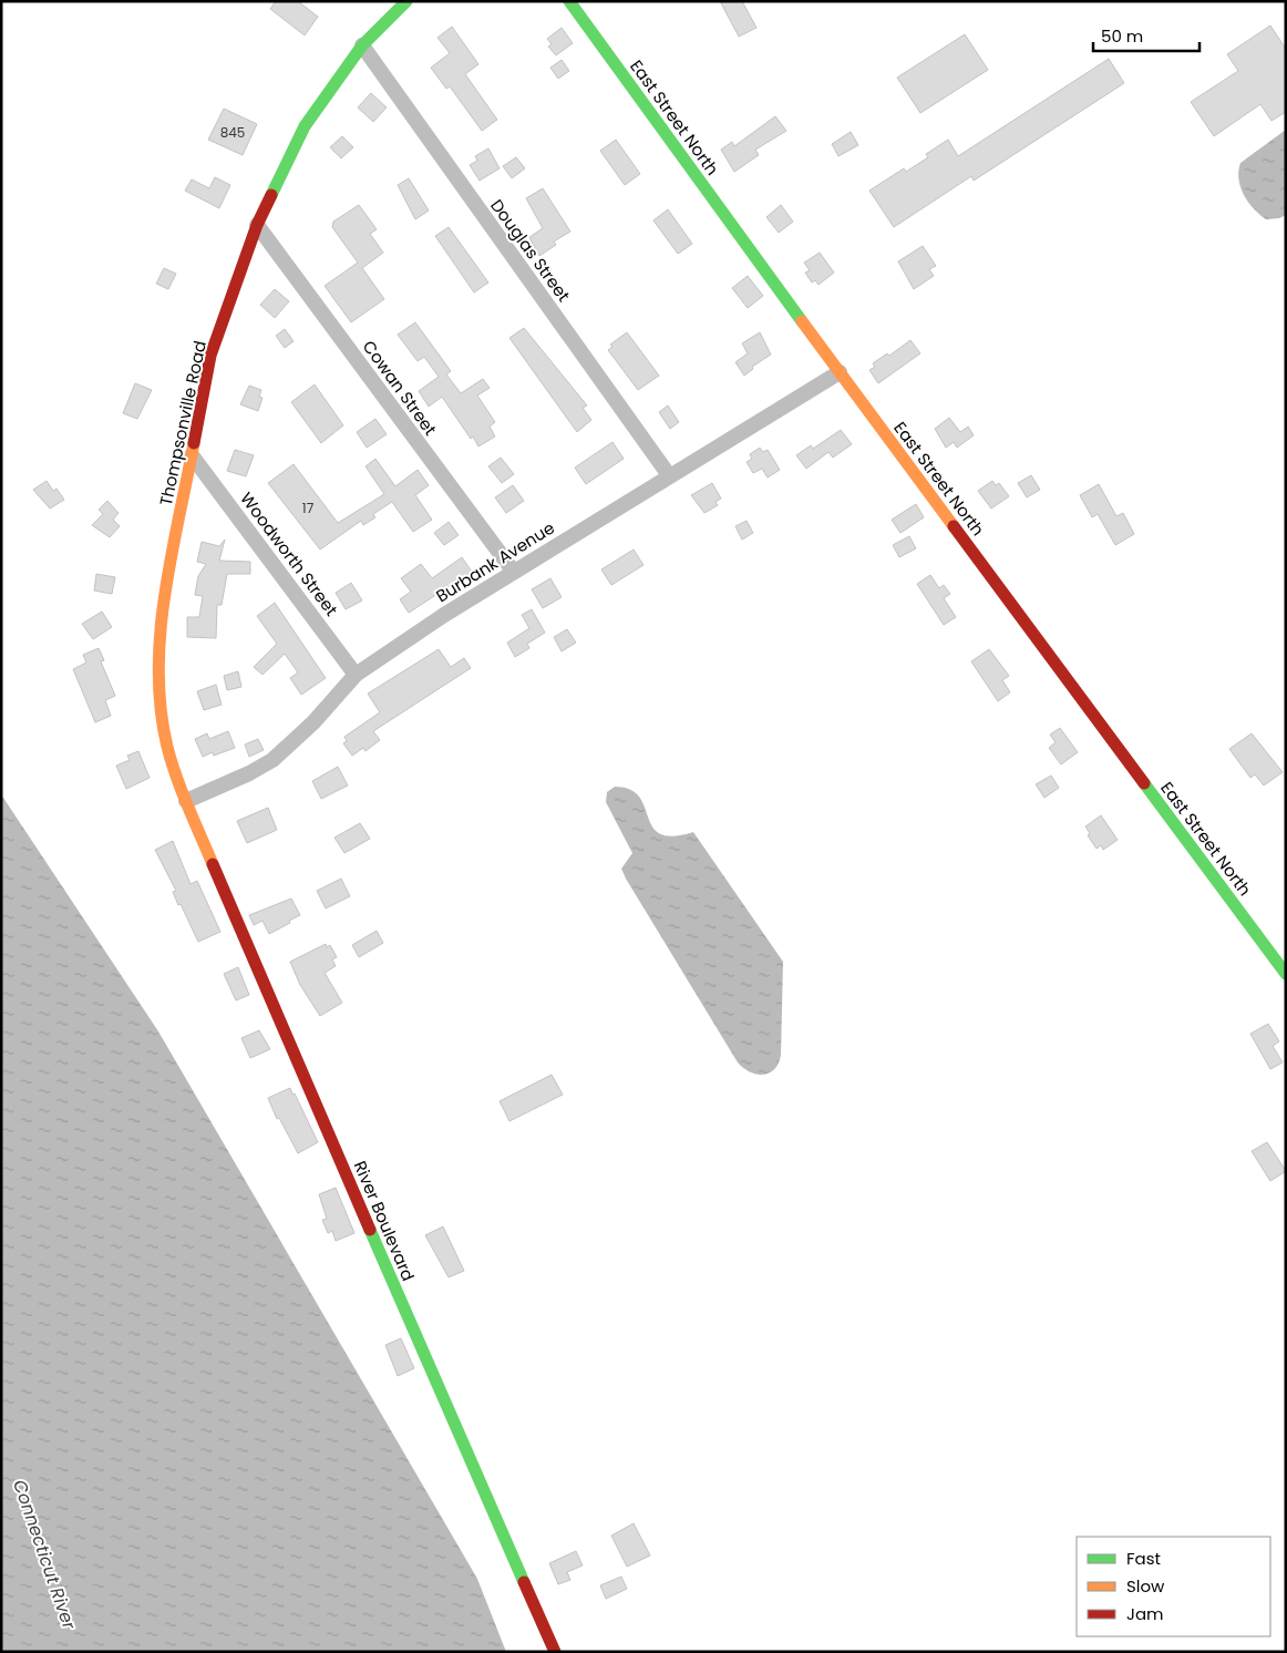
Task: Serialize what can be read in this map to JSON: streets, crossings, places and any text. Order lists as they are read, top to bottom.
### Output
{
  "streets": {
    "street": [
      "East Street North",
      "Douglas Street",
      "Cowan Street",
      "Thompsonville Road",
      "Woodworth Street",
      "Burbank Avenue",
      "River Boulevard"
    ]
  },
  "crossings": [
    ["East Street North", "Burbank Avenue"],
    ["Douglas Street", "Thompsonville Road"],
    ["Douglas Street", "Burbank Avenue"],
    ["Cowan Street", "Thompsonville Road"],
    ["Cowan Street", "Burbank Avenue"],
    ["Thompsonville Road", "Woodworth Street"],
    ["Thompsonville Road", "Burbank Avenue"],
    ["Thompsonville Road", "River Boulevard"],
    ["Woodworth Street", "Burbank Avenue"],
    ["Burbank Avenue", "River Boulevard"]
  ],
  "water": ["Connecticut River"],
  "house_numbers": ["845", "17"],
  "legend": ["Fast", "Slow", "Jam"],
  "scale_bar": "50 m"
}
